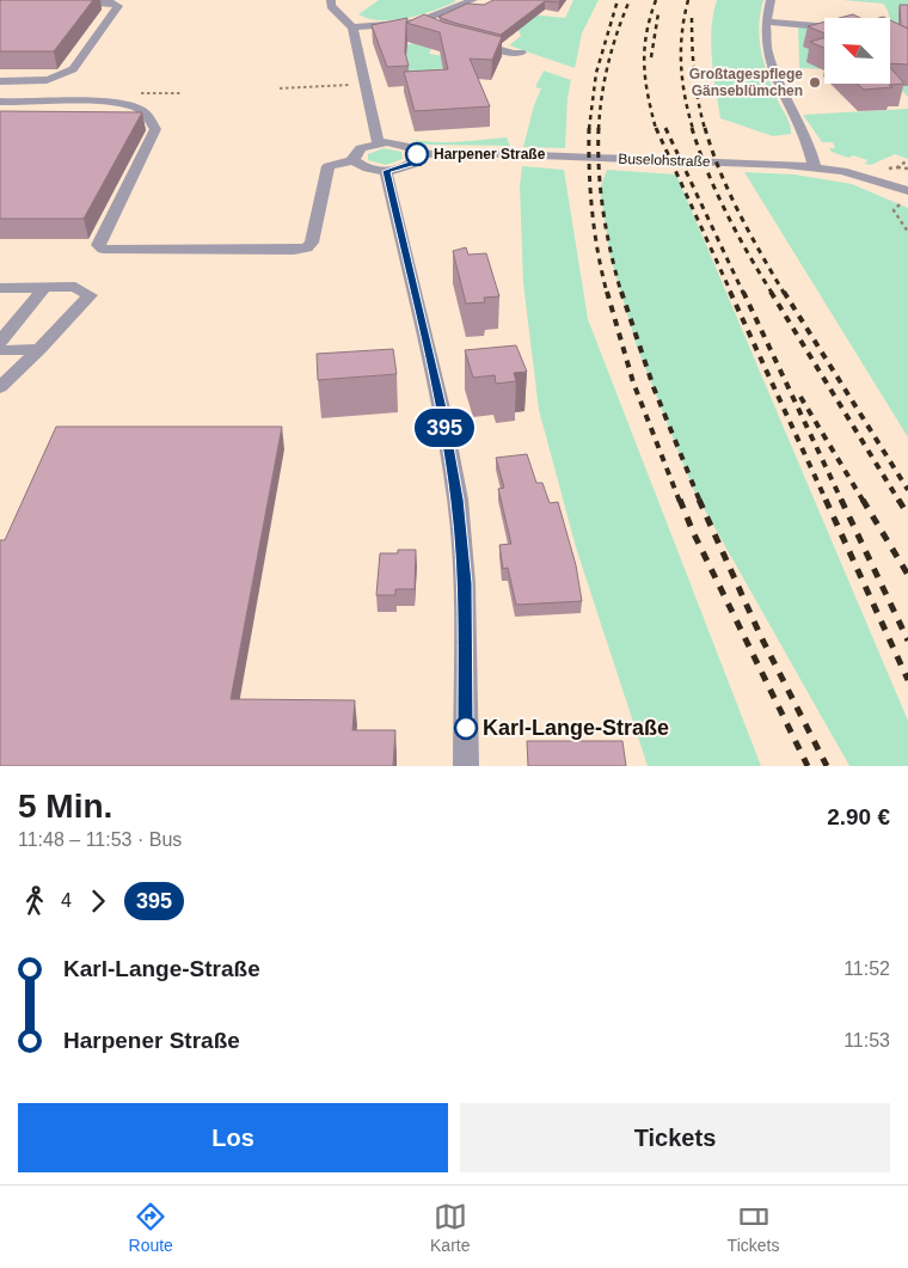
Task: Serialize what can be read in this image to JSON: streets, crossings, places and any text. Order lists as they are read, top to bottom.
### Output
{
  "streets": {
    "street": ["Buselohstraße"]
  },
  "places": ["Großtagespflege Gänseblümchen", "Harpener Straße", "Karl-Lange-Straße"],
  "lines": ["bus line 395"],
  "north": "top left",
  "page": {
    "on_map": "395",
    "heading": ["5 Min.", "11:48 – 11:53 · Bus", "2.90 €"],
    "legs": ["4", "395"],
    "list": [
      {
        "name": "Karl-Lange-Straße",
        "value": "11:52"
      },
      {
        "name": "Harpener Straße",
        "value": "11:53"
      }
    ],
    "buttons": ["Los", "Tickets"],
    "tabs": ["Route", "Karte", "Tickets"]
  }
}
